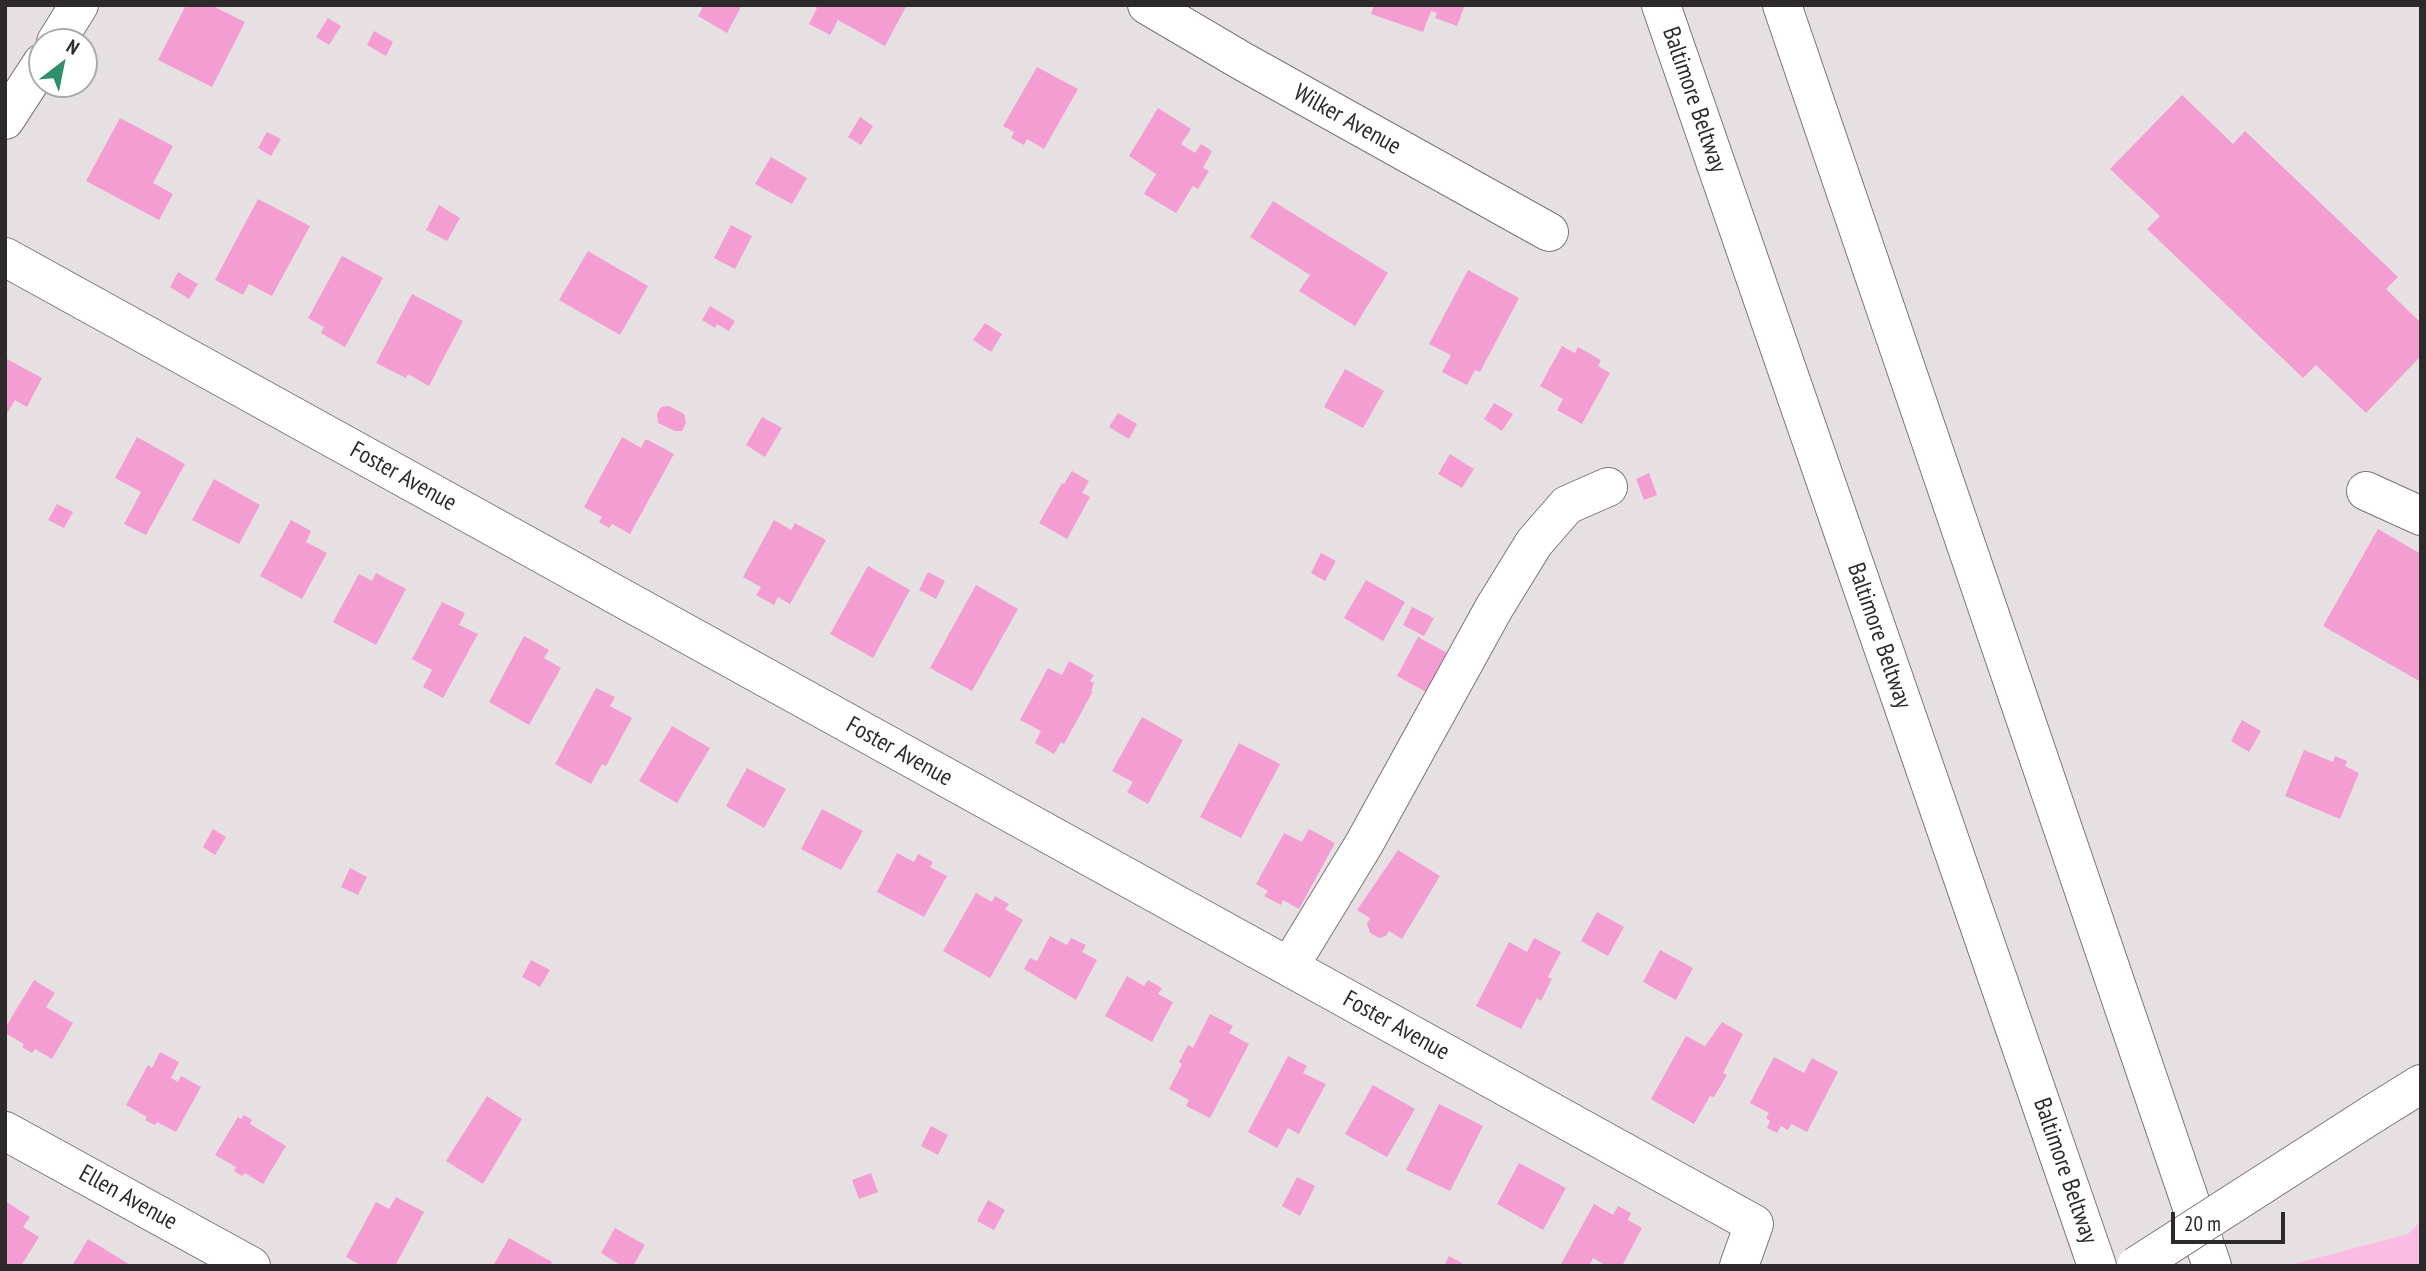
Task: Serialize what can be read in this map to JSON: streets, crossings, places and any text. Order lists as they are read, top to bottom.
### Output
{
  "streets": {
    "main road": [
      "Baltimore Beltway",
      "Wilker Avenue",
      "Foster Avenue",
      "Ellen Avenue"
    ]
  },
  "scale_bar": "20 m",
  "north": "top right"
}
